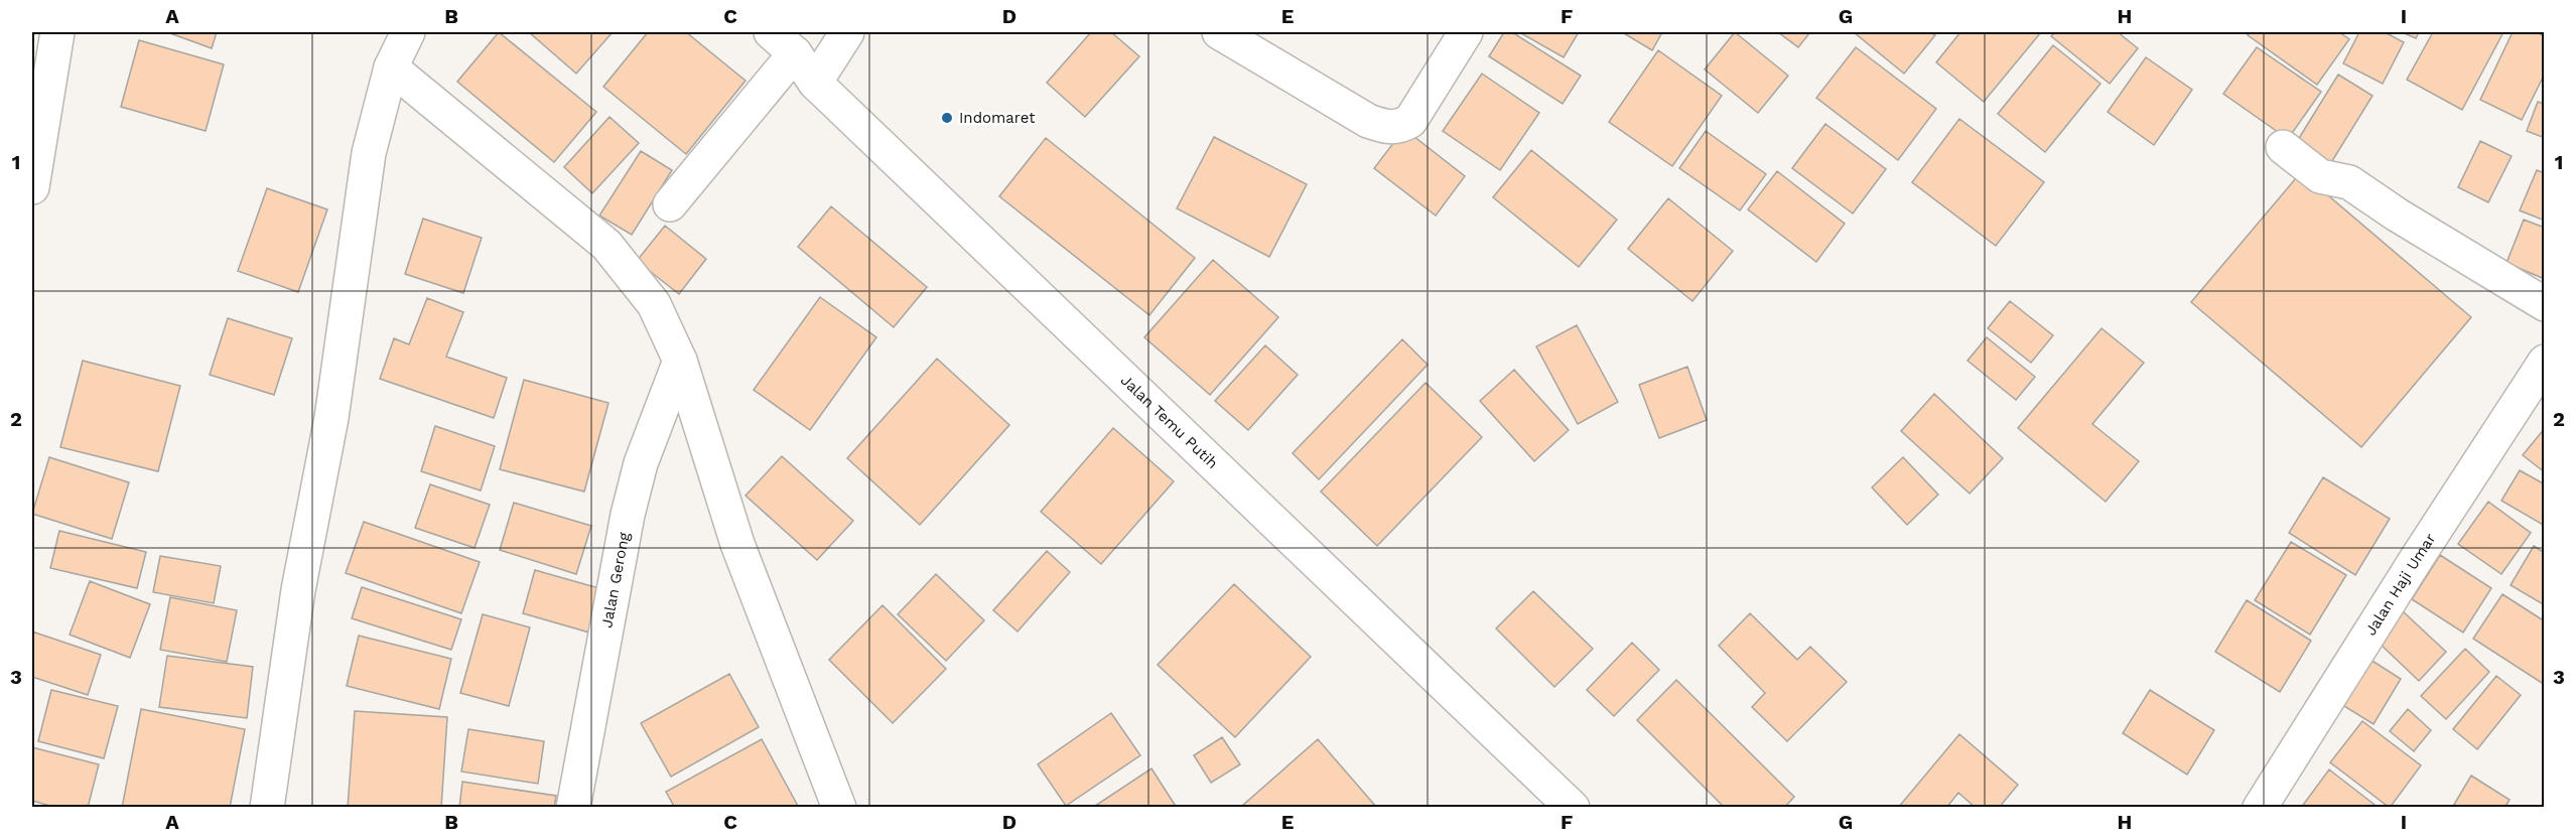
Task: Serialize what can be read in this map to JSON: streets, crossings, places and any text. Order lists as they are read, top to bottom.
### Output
{
  "streets": {
    "street": ["Jalan Temu Putih", "Jalan Gerong", "Jalan Haji Umar"]
  },
  "places": ["Indomaret"],
  "grid": {
    "columns": [
      "A",
      "B",
      "C",
      "D",
      "E",
      "F",
      "G",
      "H",
      "I"
    ],
    "rows": ["1", "2", "3"]
  }
}
